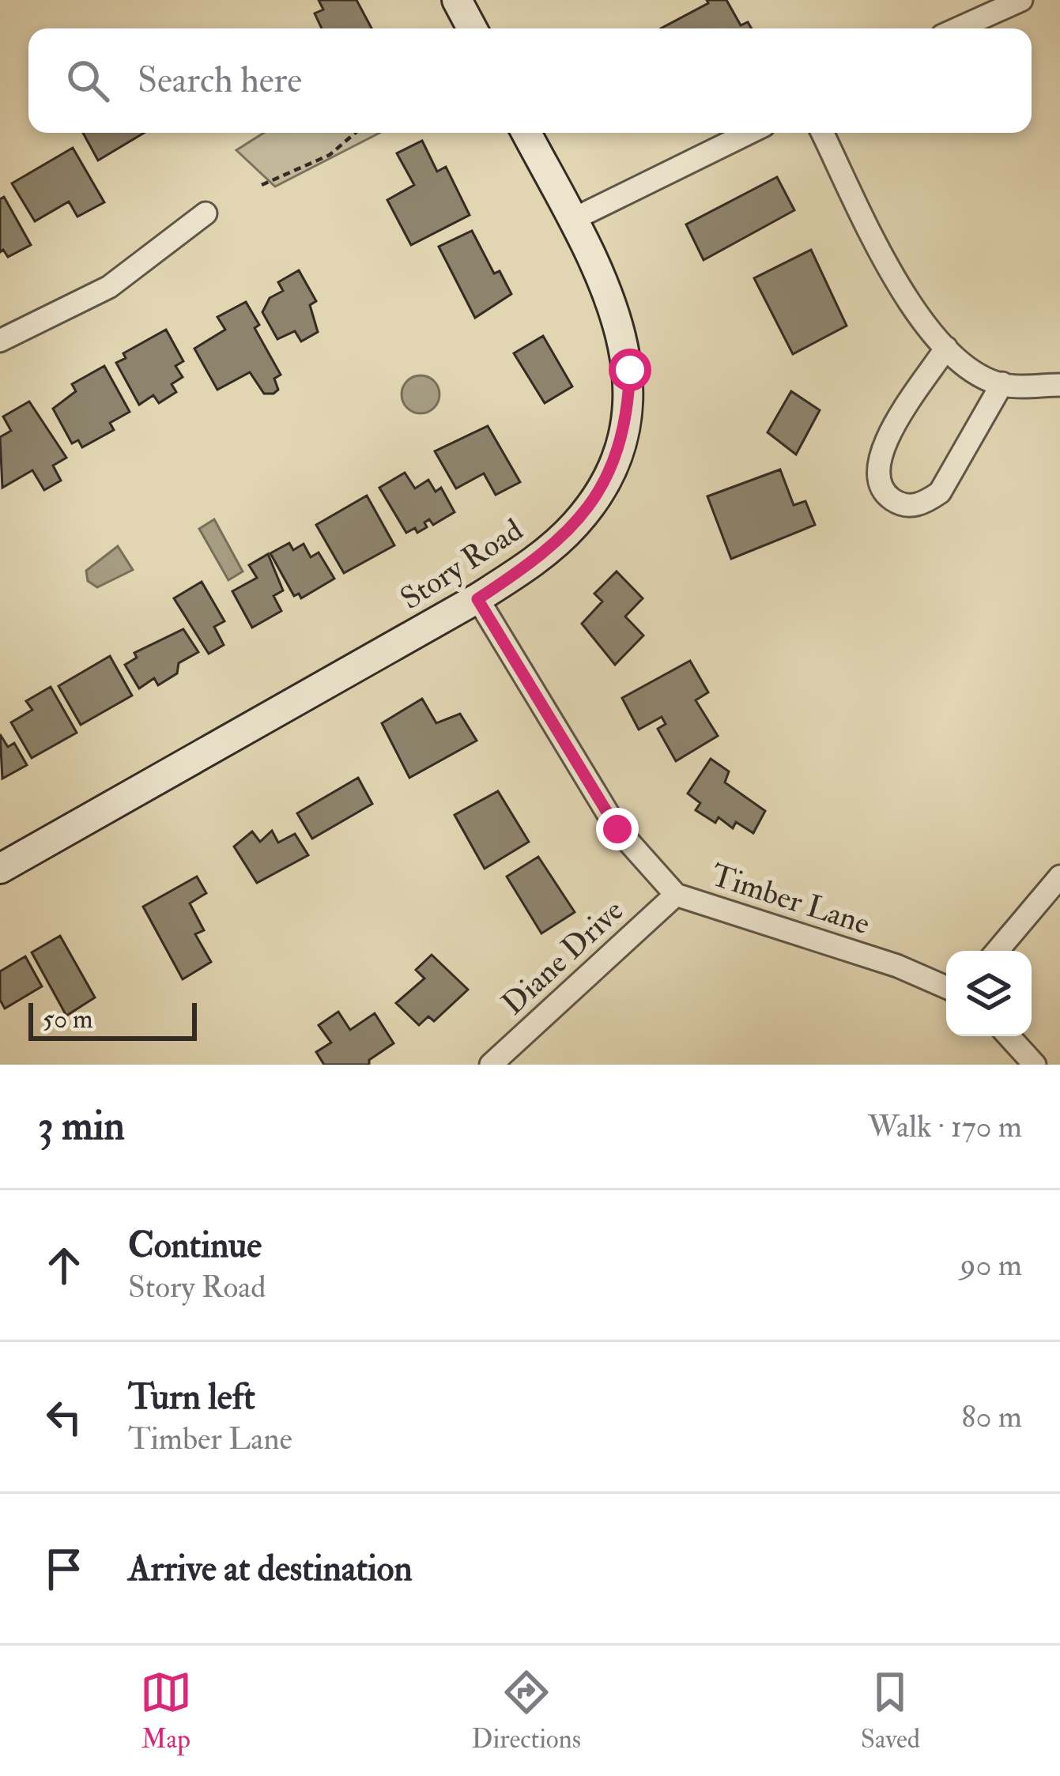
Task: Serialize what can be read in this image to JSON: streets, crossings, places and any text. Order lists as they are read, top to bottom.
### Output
{
  "streets": {
    "street": ["Story Road", "Timber Lane", "Diane Drive"]
  },
  "crossings": [
    ["Story Road", "Timber Lane"],
    ["Timber Lane", "Diane Drive"]
  ],
  "scale_bar": "50 m",
  "page": {
    "search": "Search here",
    "scale": "50 m",
    "heading": ["3 min", "Walk · 170 m"],
    "list": [
      ["Continue", "Story Road", "90 m"],
      ["Turn left", "Timber Lane", "80 m"],
      "Arrive at destination"
    ],
    "nav": ["Map", "Directions", "Saved"]
  }
}
